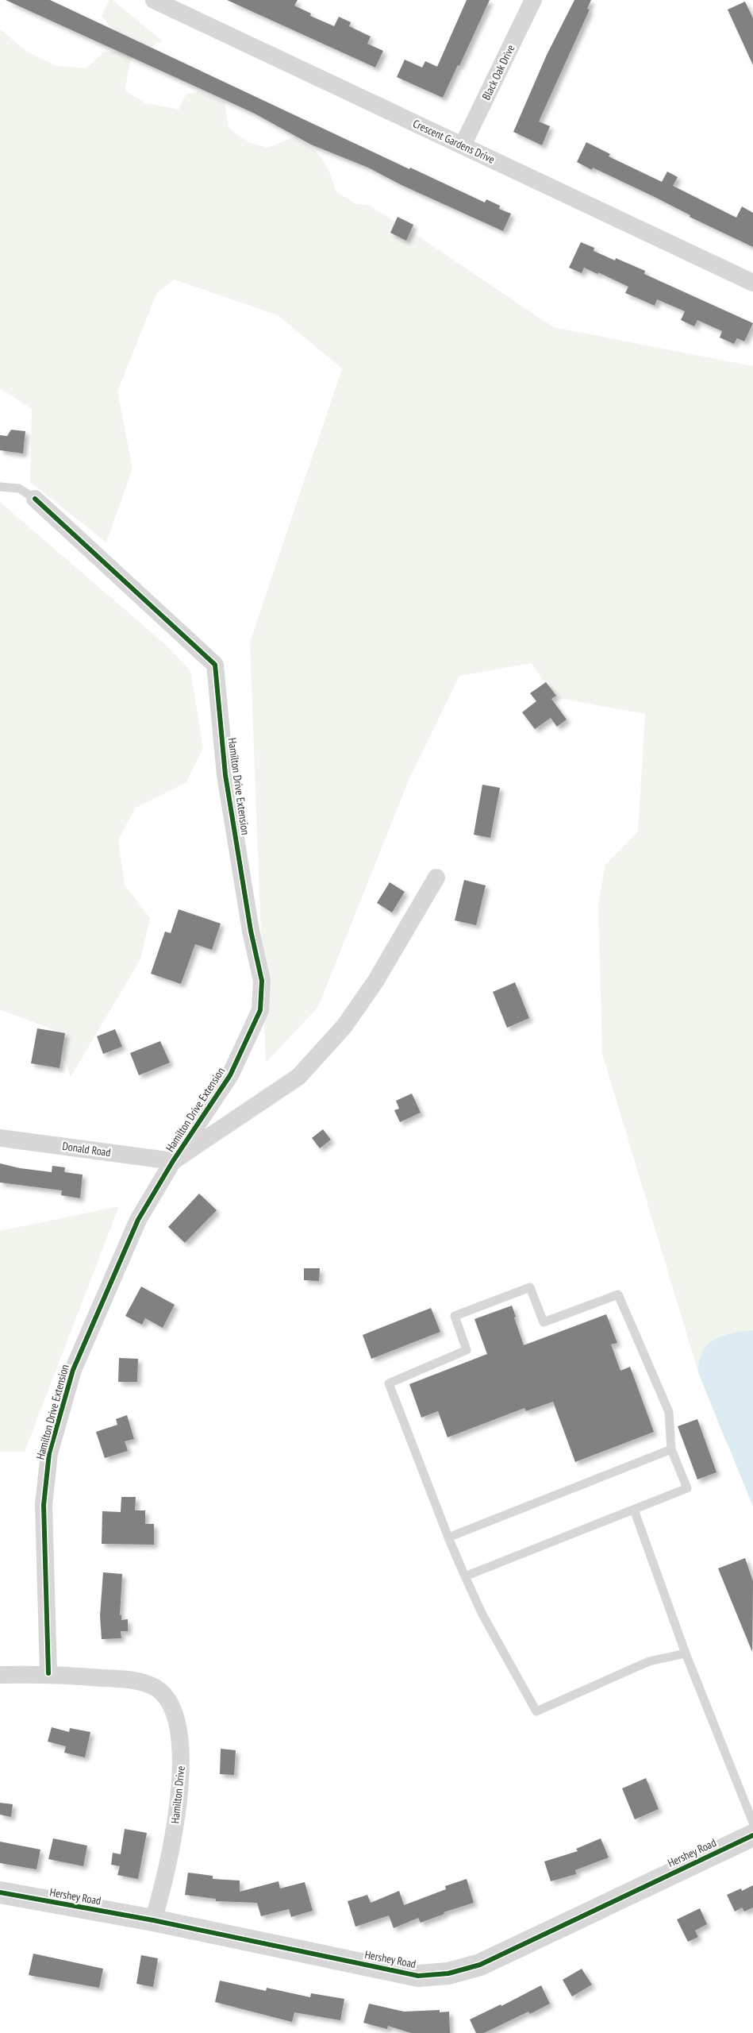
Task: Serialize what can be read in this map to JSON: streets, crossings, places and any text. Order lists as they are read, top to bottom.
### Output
{
  "streets": {
    "street": [
      "Black Oak Drive",
      "Crescent Gardens Drive",
      "Hamilton Drive Extension",
      "Donald Road",
      "Hamilton Drive",
      "Hershey Road"
    ]
  },
  "crossings": [
    ["Black Oak Drive", "Crescent Gardens Drive"],
    ["Hamilton Drive Extension", "Donald Road"],
    ["Hamilton Drive Extension", "Hamilton Drive"],
    ["Hamilton Drive", "Hershey Road"]
  ]
}
